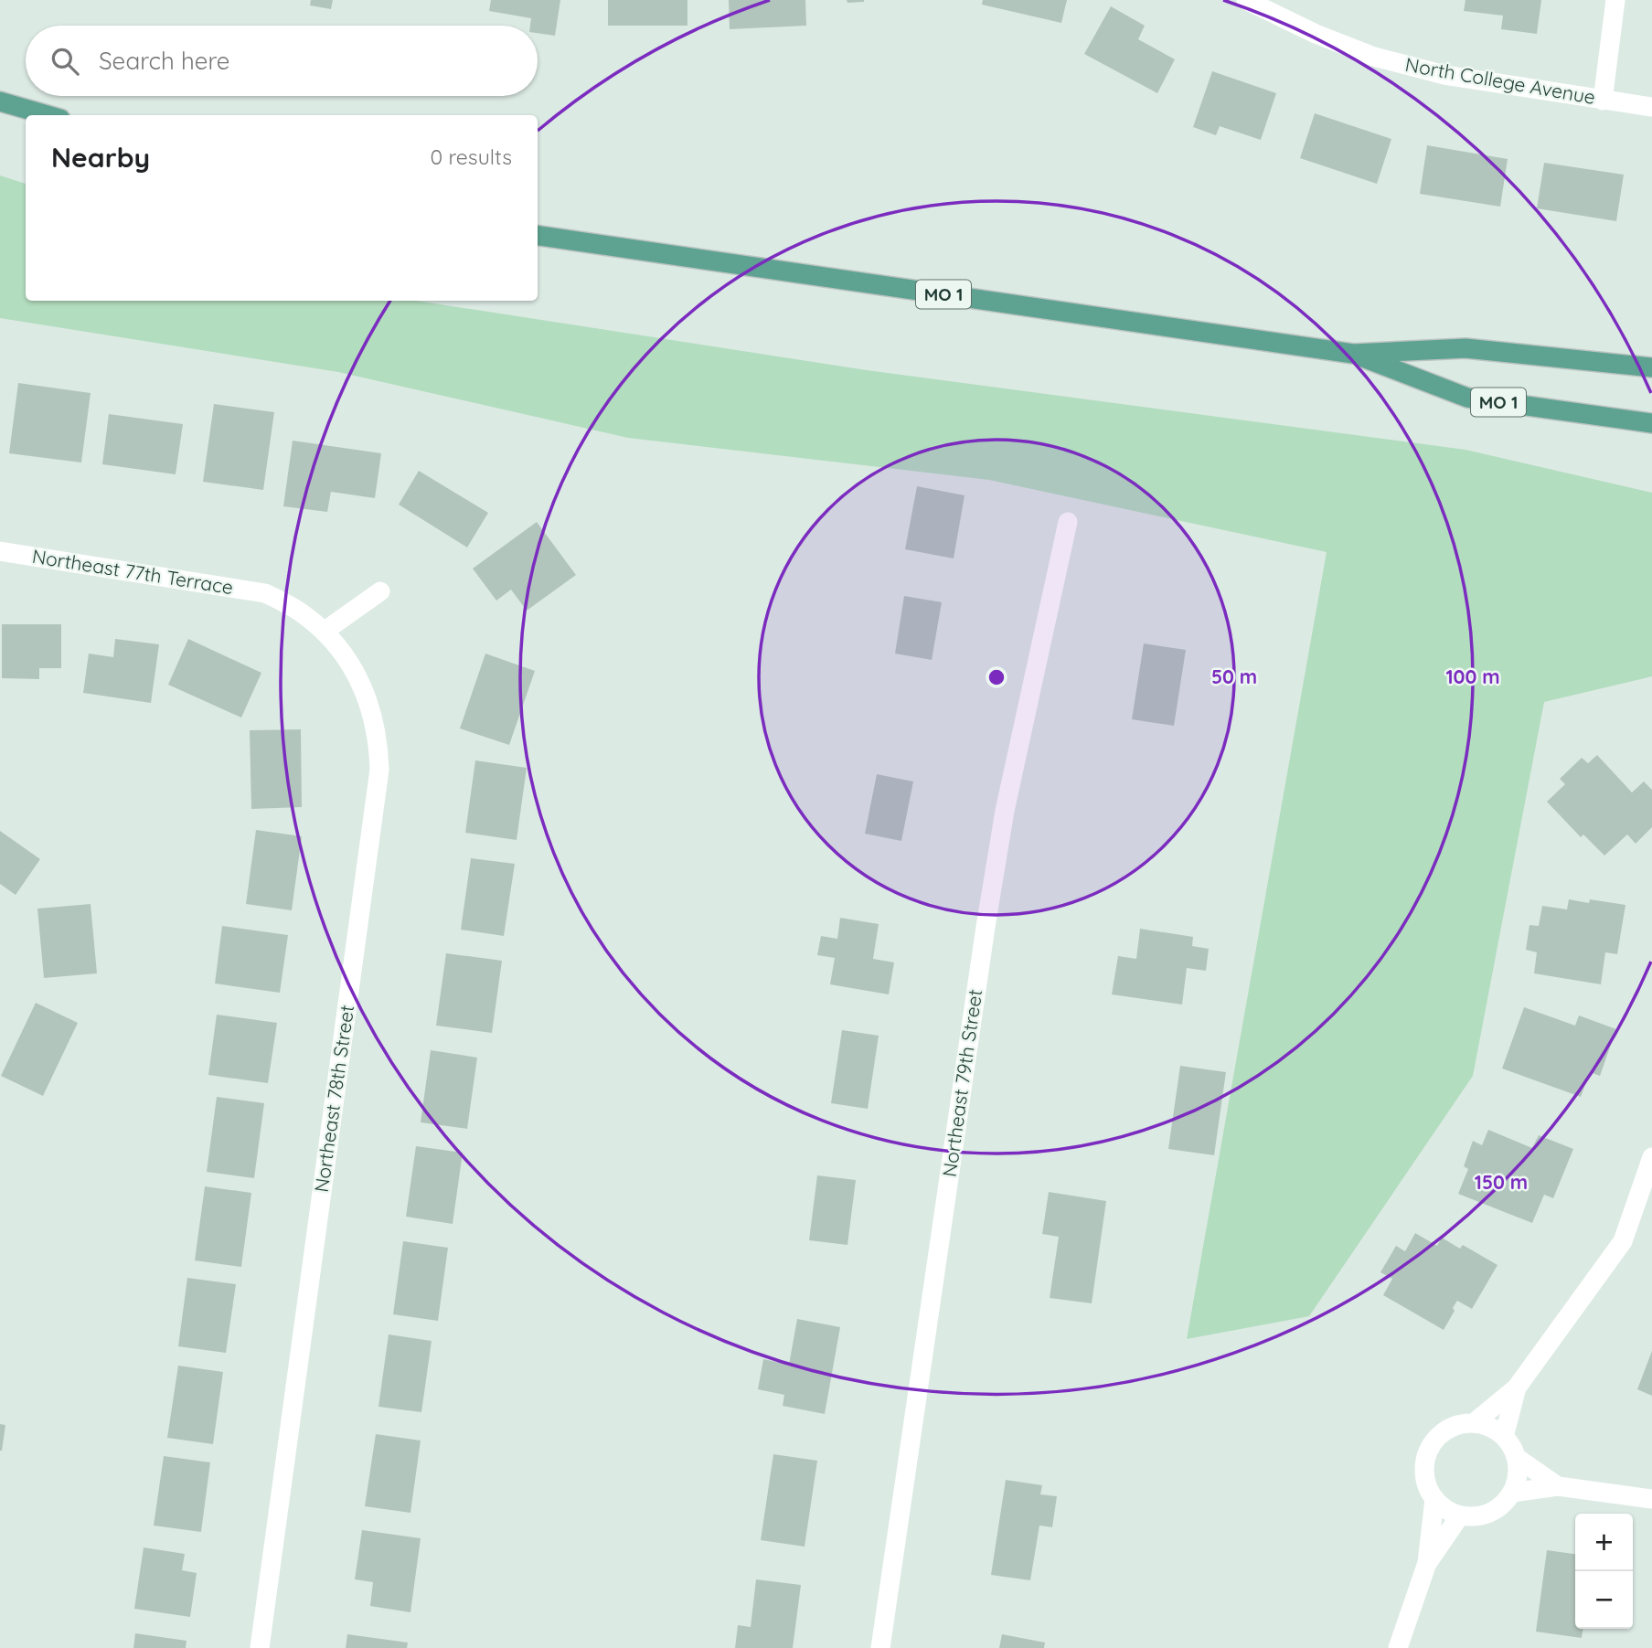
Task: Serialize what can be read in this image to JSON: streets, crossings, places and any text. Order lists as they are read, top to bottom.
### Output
{
  "streets": {
    "main road": ["MO 1"],
    "street": [
      "North College Avenue",
      "Northeast 77th Terrace",
      "Northeast 79th Street",
      "Northeast 78th Street"
    ]
  },
  "crossings": [
    ["Northeast 77th Terrace", "Northeast 78th Street"]
  ],
  "page": {
    "search": "Search here",
    "heading": ["Nearby", "0 results"],
    "map_buttons": ["+", "−"]
  },
  "rings": ["50 m", "100 m", "150 m"]
}
